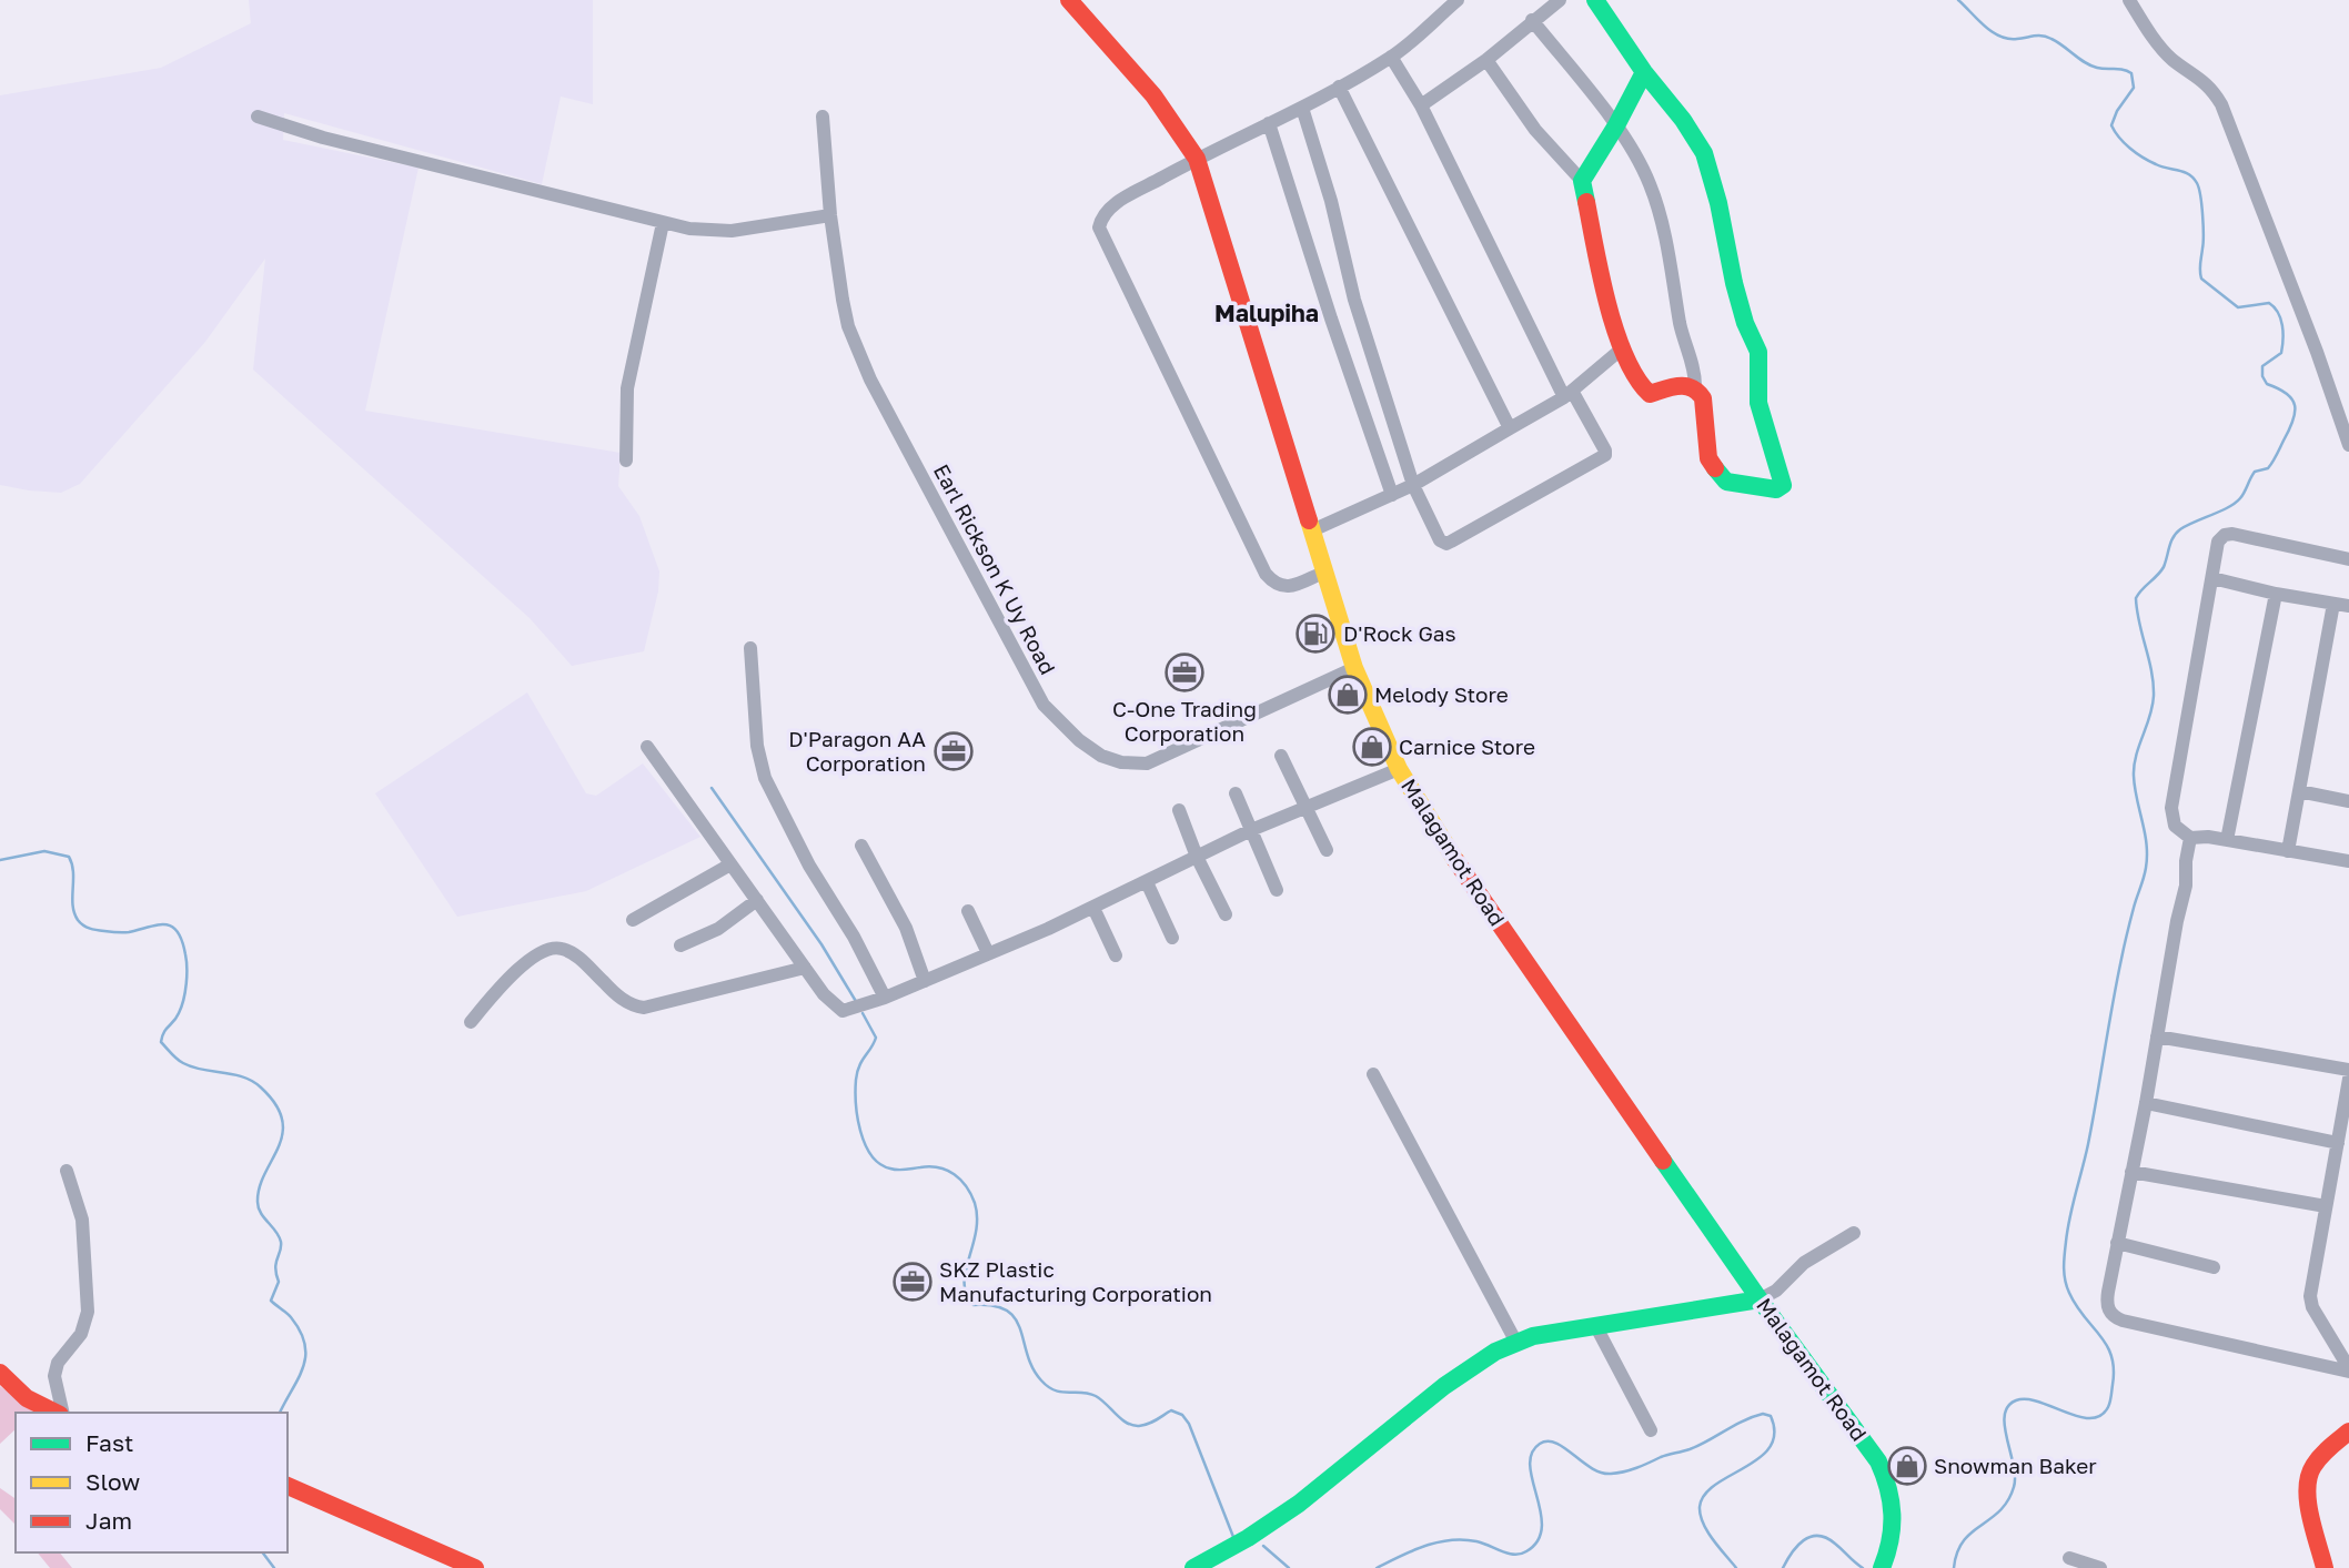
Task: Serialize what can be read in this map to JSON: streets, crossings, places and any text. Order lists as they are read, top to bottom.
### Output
{
  "streets": {
    "street": ["Earl Rickson K Uy Road", "Malagamot Road"]
  },
  "crossings": [
    ["Earl Rickson K Uy Road", "Malagamot Road"]
  ],
  "districts": ["Malupiha"],
  "places": {
    "fuel station": ["D'Rock Gas"],
    "office": ["C-One Trading Corporation", "D'Paragon AA Corporation", "SKZ Plastic Manufacturing Corporation"],
    "shop": ["Melody Store", "Carnice Store", "Snowman Baker"]
  },
  "legend": ["Fast", "Slow", "Jam"]
}
